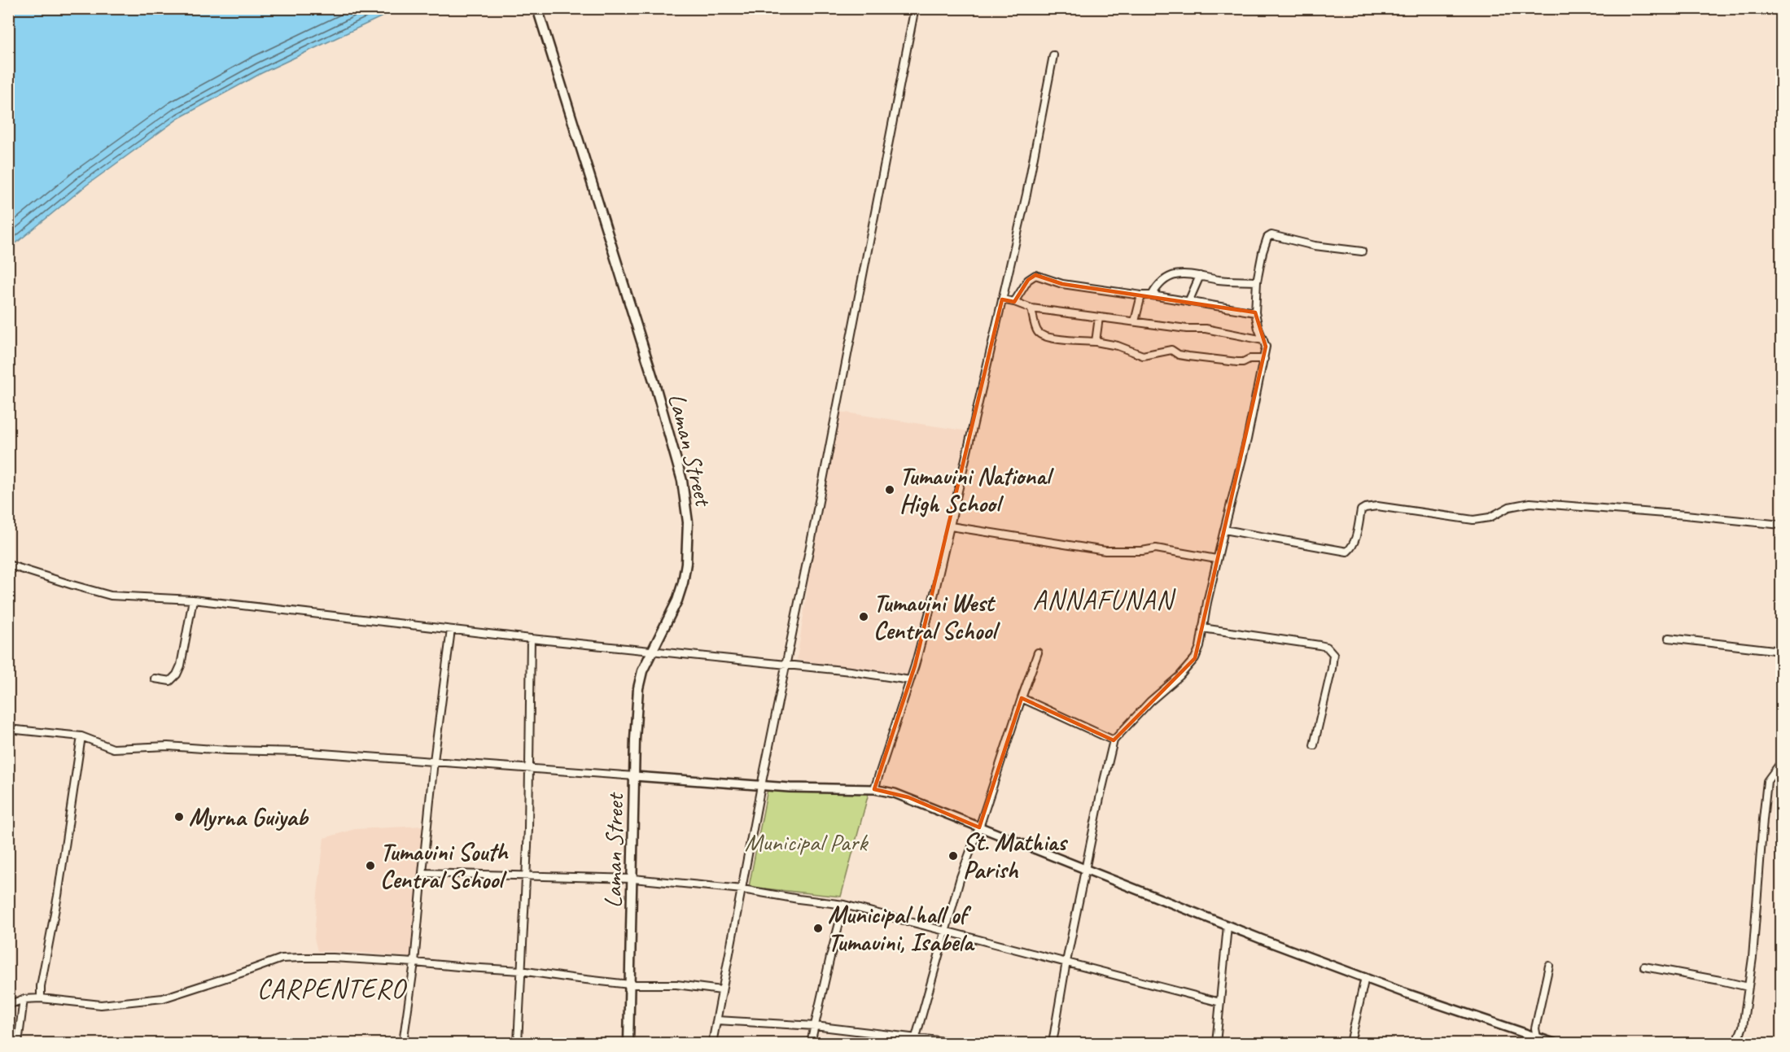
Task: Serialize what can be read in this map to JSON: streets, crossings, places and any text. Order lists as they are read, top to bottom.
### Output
{
  "streets": {
    "main road": ["Laman Street"]
  },
  "districts": ["ANNAFUNAN", "CARPENTERO"],
  "parks": ["Municipal Park"],
  "places": [
    "Tumauini National High School",
    "Tumauini West Central School",
    "Myrna Guiyab",
    "St. Mathias Parish",
    "Tumauini South Central School",
    "Municipal hall of Tumauini, Isabela"
  ]
}
